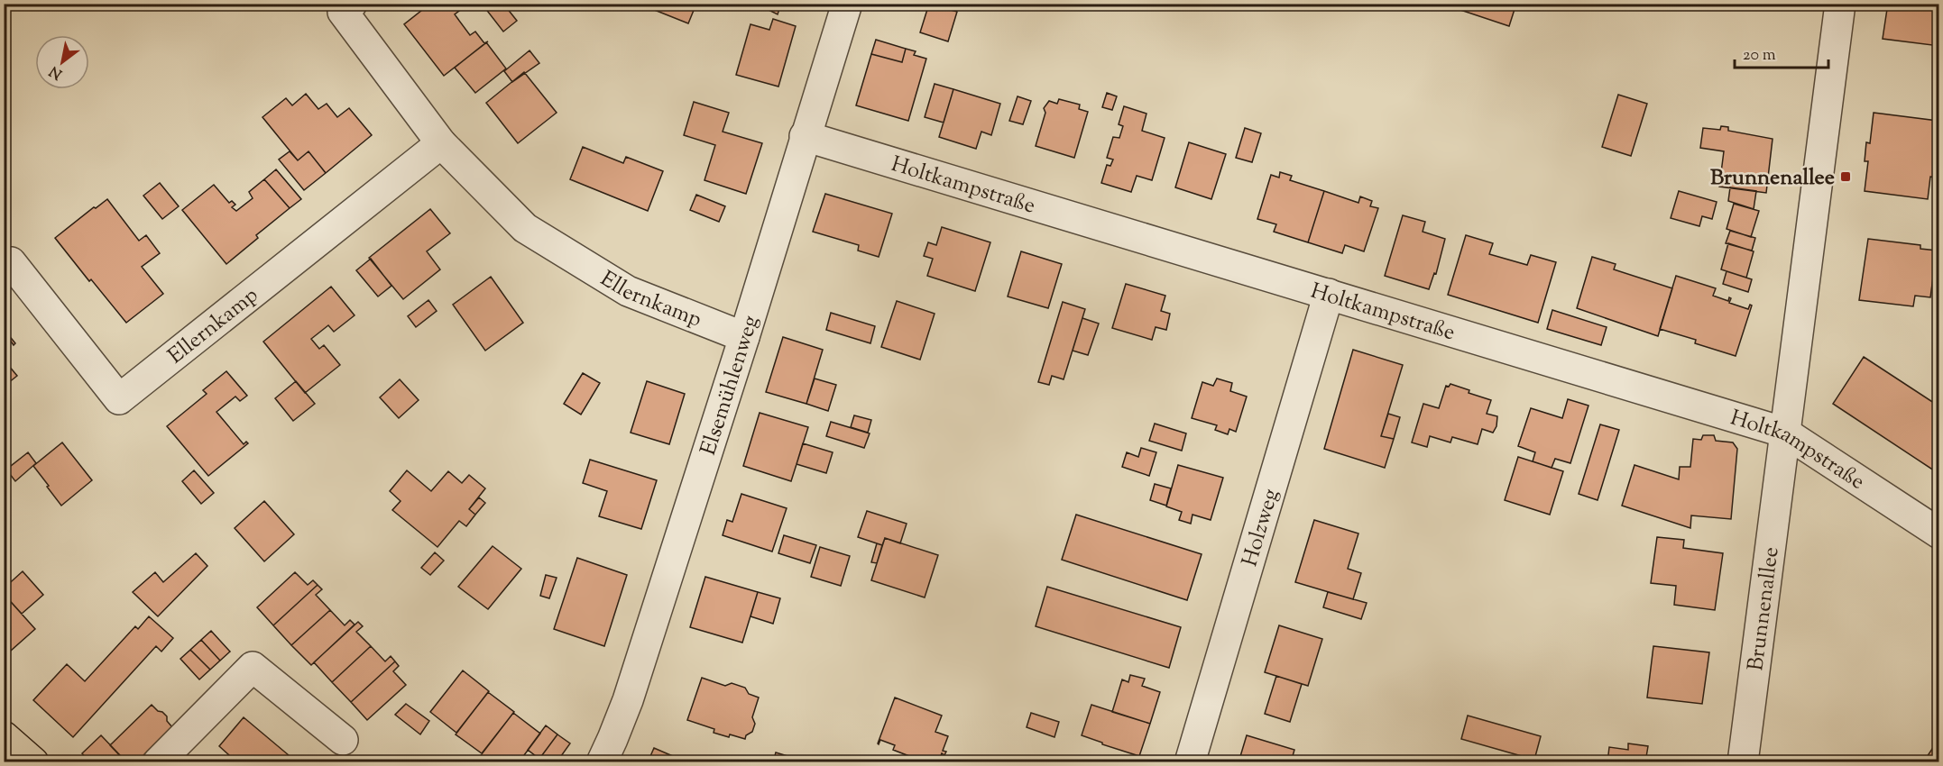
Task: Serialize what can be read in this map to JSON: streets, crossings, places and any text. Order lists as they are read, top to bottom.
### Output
{
  "streets": {
    "street": [
      "Holtkampstraße",
      "Ellernkamp",
      "Elsemühlenweg",
      "Holzweg",
      "Brunnenallee"
    ]
  },
  "crossings": [
    ["Holtkampstraße", "Elsemühlenweg"],
    ["Holtkampstraße", "Holzweg"],
    ["Holtkampstraße", "Brunnenallee"],
    ["Ellernkamp", "Elsemühlenweg"]
  ],
  "places": {
    "transit": ["Brunnenallee"]
  },
  "scale_bar": "20 m",
  "north": "bottom left"
}
